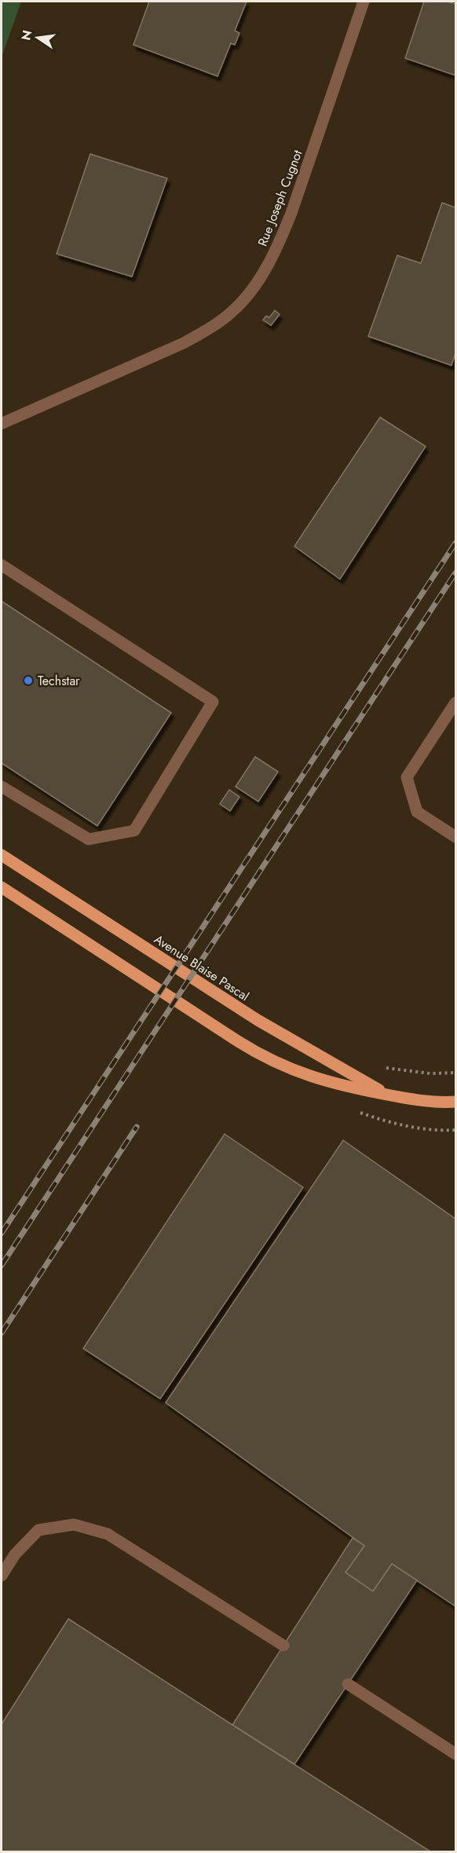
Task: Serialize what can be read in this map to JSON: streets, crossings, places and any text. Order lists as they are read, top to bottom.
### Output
{
  "streets": {
    "main road": ["Avenue Blaise Pascal"],
    "street": ["Rue Joseph Cugnot"]
  },
  "places": ["Techstar"],
  "north": "left"
}
